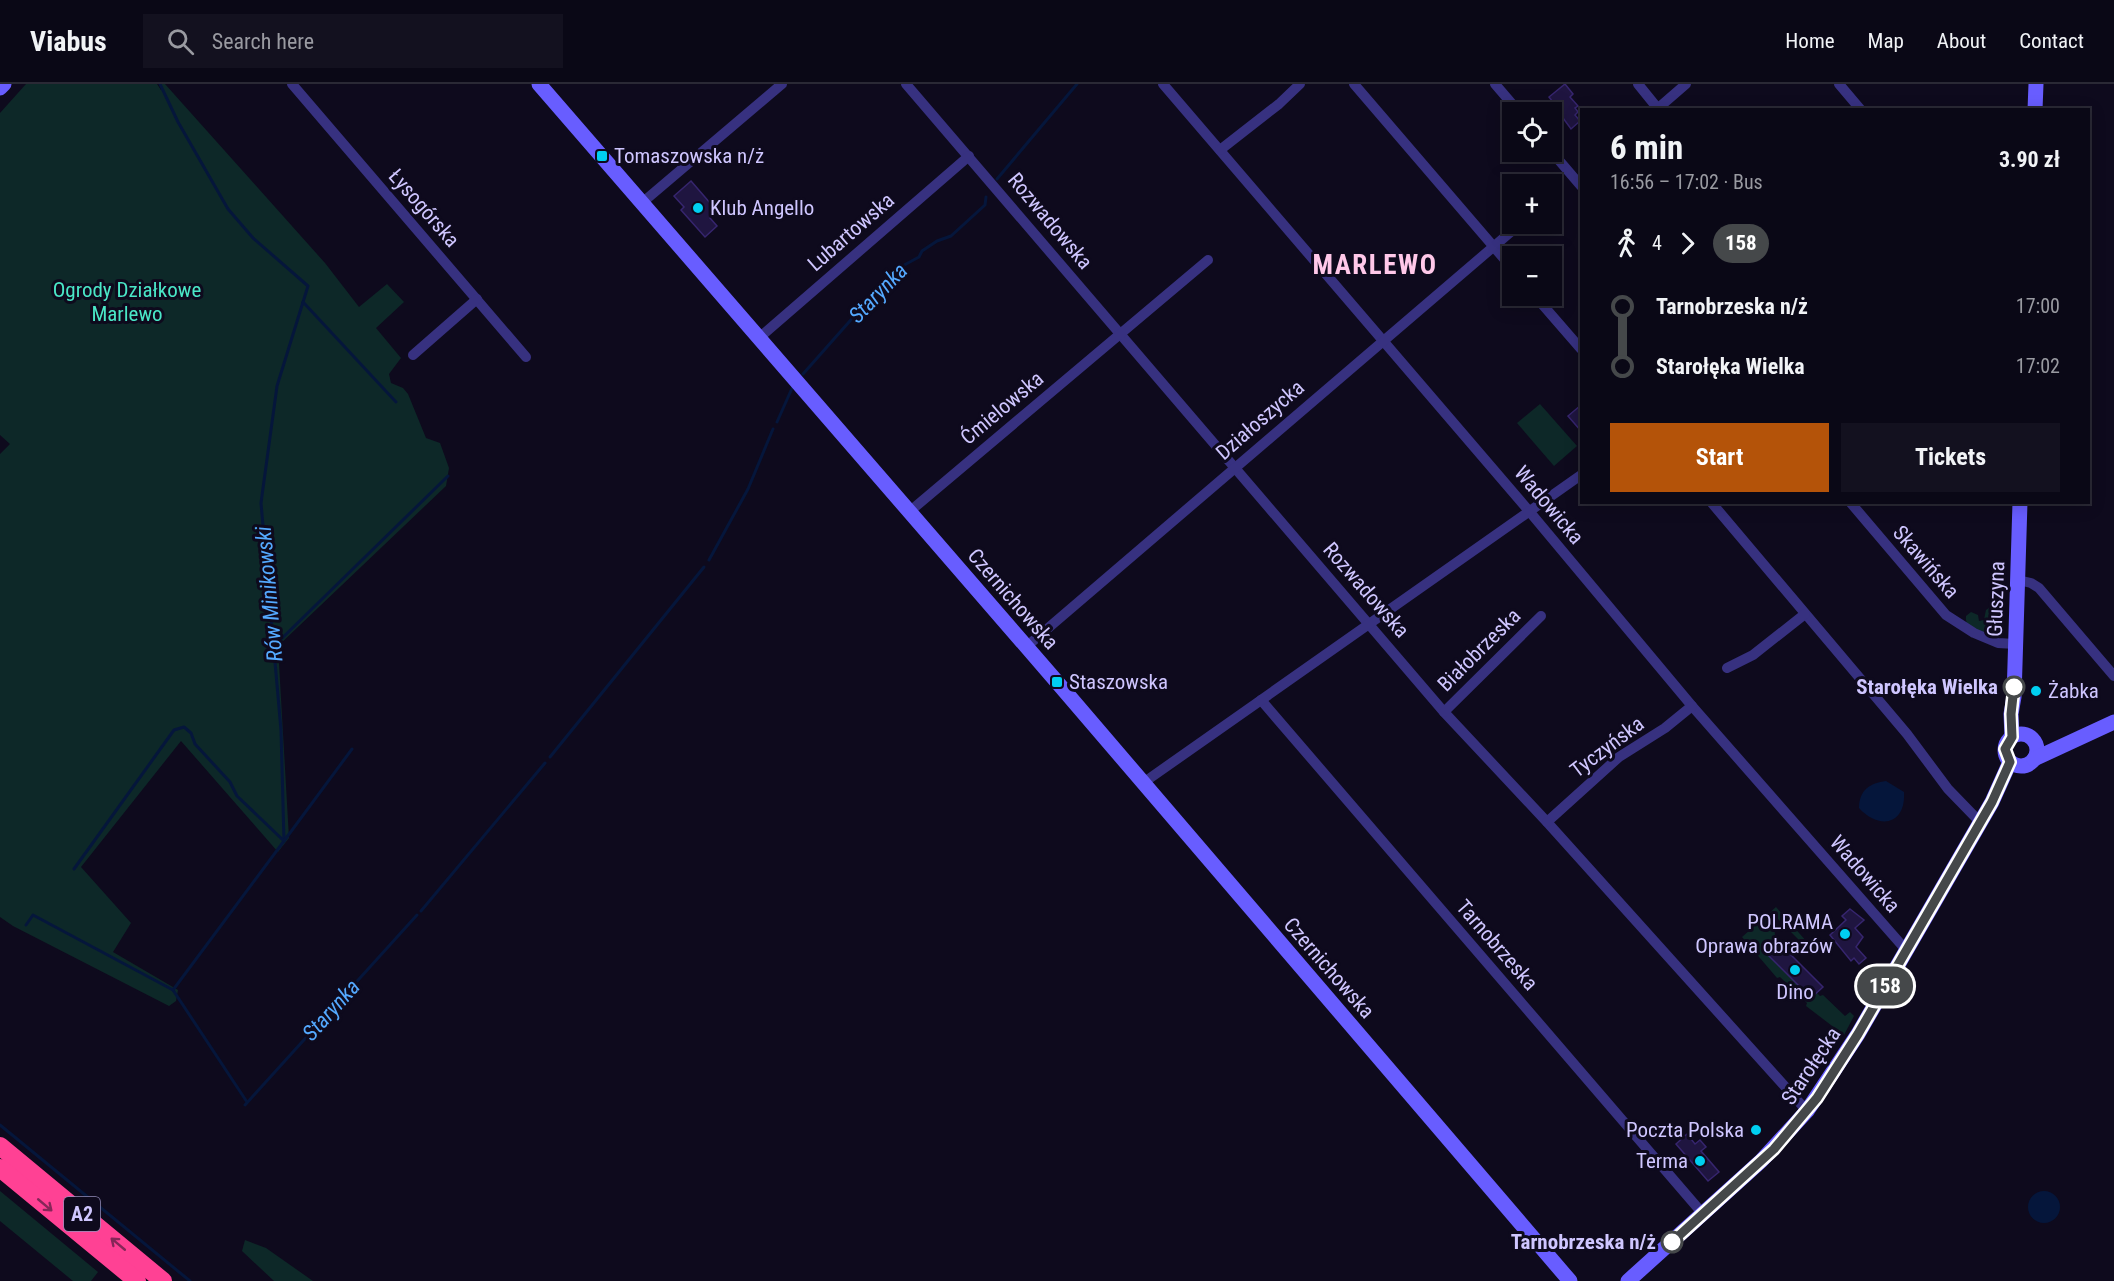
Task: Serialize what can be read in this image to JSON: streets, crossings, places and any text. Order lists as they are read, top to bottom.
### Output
{
  "streets": {
    "highway": ["A2"],
    "street": [
      "Łysogórska",
      "Rozwadowska",
      "Lubartowska",
      "Ćmielowska",
      "Działoszycka",
      "Wadowicka",
      "Skawińska",
      "Czernichowska",
      "Głuszyna",
      "Białobrzeska",
      "Tyczyńska",
      "Tarnobrzeska",
      "Starołęcka"
    ]
  },
  "crossings": [
    ["Rozwadowska", "Lubartowska"],
    ["Rozwadowska", "Ćmielowska"],
    ["Rozwadowska", "Działoszycka"],
    ["Rozwadowska", "Białobrzeska"],
    ["Rozwadowska", "Tyczyńska"],
    ["Rozwadowska", "Starołęcka"],
    ["Lubartowska", "Czernichowska"],
    ["Ćmielowska", "Czernichowska"],
    ["Działoszycka", "Wadowicka"],
    ["Działoszycka", "Czernichowska"],
    ["Wadowicka", "Tyczyńska"],
    ["Wadowicka", "Starołęcka"],
    ["Skawińska", "Głuszyna"],
    ["Tarnobrzeska", "Starołęcka"]
  ],
  "districts": ["MARLEWO"],
  "water": ["Starynka", "Rów Minikowski"],
  "parks": ["Ogrody Działkowe Marlewo"],
  "places": {
    "transit": ["Tomaszowska n/ż", "Staszowska"],
    "other": [
      "Klub Angello",
      "Starołęka Wielka",
      "Żabka",
      "POLRAMA Oprawa obrazów",
      "Dino",
      "Poczta Polska",
      "Terma",
      "Tarnobrzeska n/ż"
    ]
  },
  "lines": ["bus line 158"],
  "page": {
    "header": "Viabus",
    "search": "Search here",
    "nav": [
      "Home",
      "Map",
      "About",
      "Contact"
    ],
    "on_map": "158",
    "map_buttons": ["+", "−"],
    "heading": ["6 min", "16:56 – 17:02 · Bus", "3.90 zł"],
    "legs": ["4", "158"],
    "list": [
      {
        "name": "Tarnobrzeska n/ż",
        "value": "17:00"
      },
      {
        "name": "Starołęka Wielka",
        "value": "17:02"
      }
    ],
    "buttons": ["Start", "Tickets"]
  }
}
